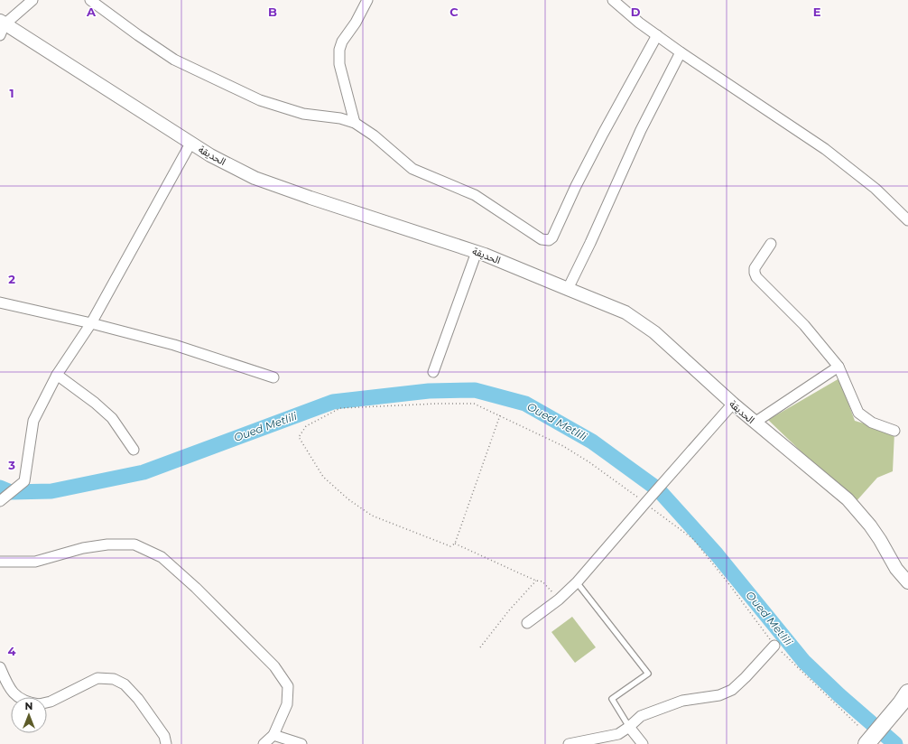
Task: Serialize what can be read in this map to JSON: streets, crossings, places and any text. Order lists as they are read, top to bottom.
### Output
{
  "streets": {
    "street": ["الحديقة"]
  },
  "water": ["Oued Metlili"],
  "north": "top",
  "grid": {
    "columns": [
      "A",
      "B",
      "C",
      "D",
      "E"
    ],
    "rows": [
      "1",
      "2",
      "3",
      "4"
    ]
  }
}
